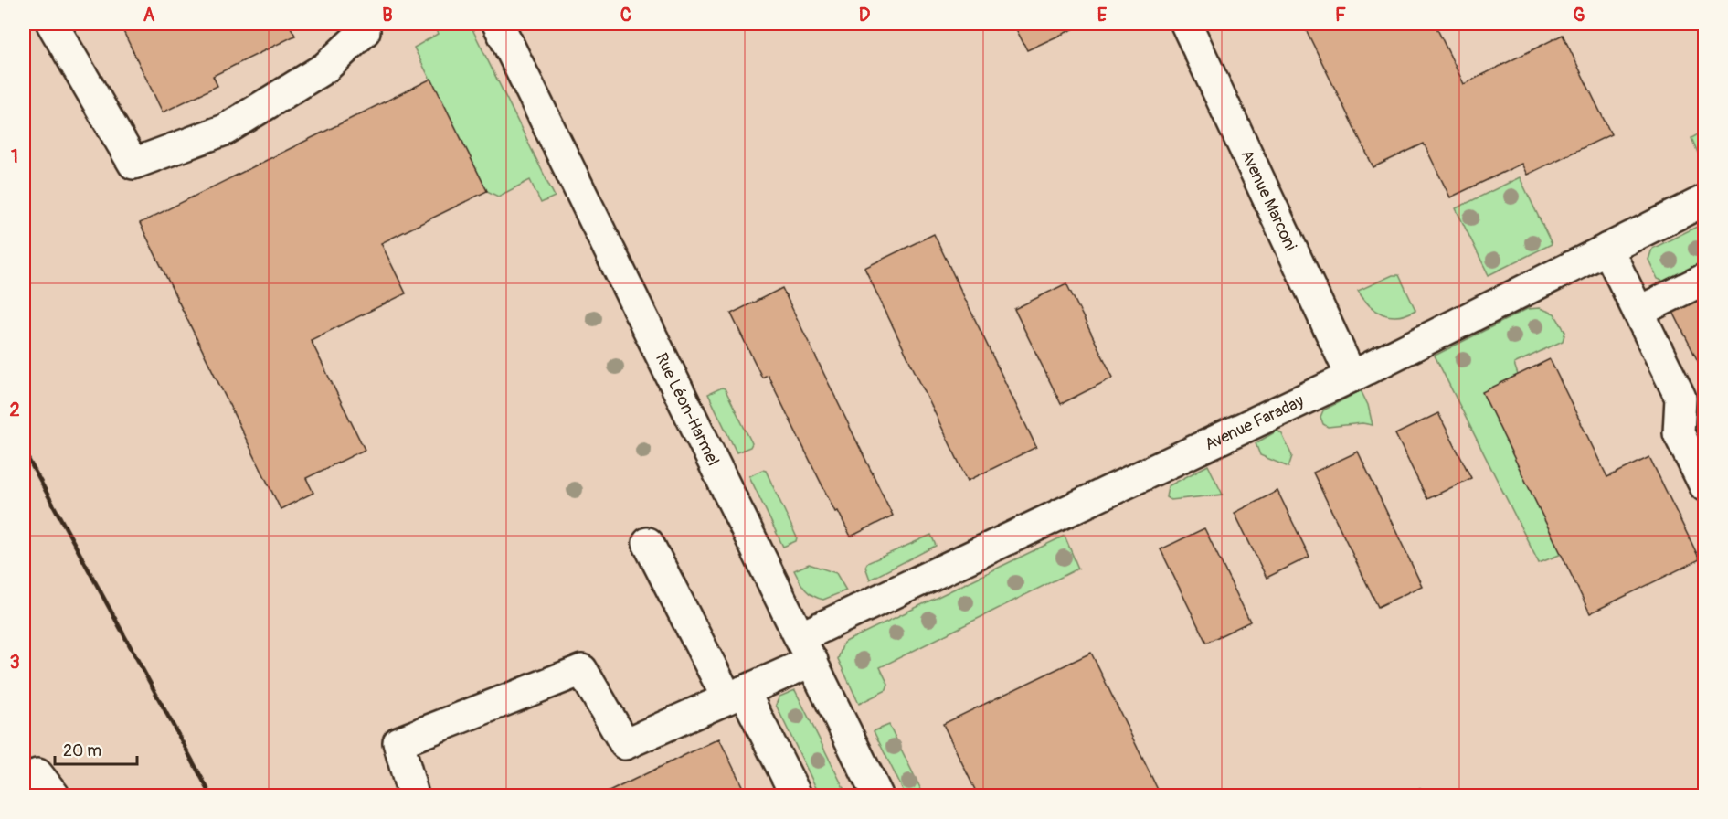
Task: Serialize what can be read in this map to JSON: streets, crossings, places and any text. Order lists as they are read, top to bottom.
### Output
{
  "streets": {
    "street": ["Avenue Marconi", "Rue Léon-Harmel", "Avenue Faraday"]
  },
  "crossings": [
    ["Avenue Marconi", "Avenue Faraday"],
    ["Rue Léon-Harmel", "Avenue Faraday"]
  ],
  "scale_bar": "20 m",
  "grid": {
    "columns": [
      "A",
      "B",
      "C",
      "D",
      "E",
      "F",
      "G"
    ],
    "rows": ["1", "2", "3"]
  }
}
